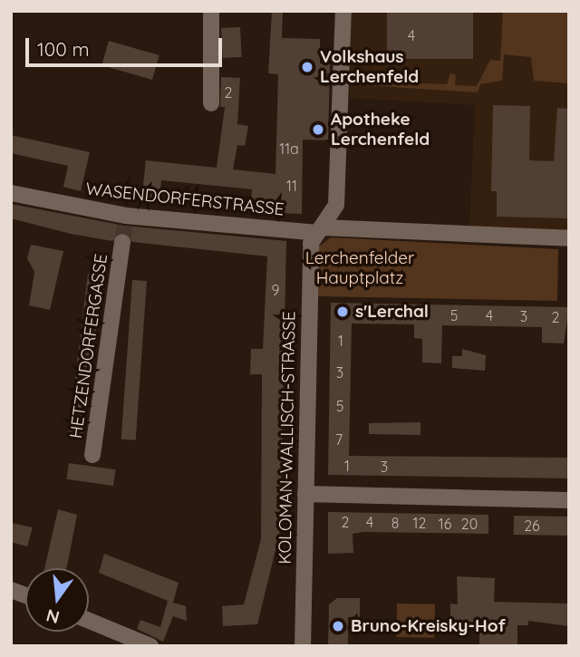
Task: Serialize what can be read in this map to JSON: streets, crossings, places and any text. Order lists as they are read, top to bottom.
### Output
{
  "streets": {
    "street": ["WASENDORFERSTRASSE", "HETZENDORFERGASSE", "KOLOMAN-WALLISCH-STRASSE"]
  },
  "crossings": [
    ["WASENDORFERSTRASSE", "KOLOMAN-WALLISCH-STRASSE"]
  ],
  "parks": ["Lerchenfelder Hauptplatz"],
  "places": [
    "Volkshaus Lerchenfeld",
    "Apotheke Lerchenfeld",
    "s'Lerchal",
    "Bruno-Kreisky-Hof"
  ],
  "house_numbers": [
    "4",
    "2",
    "11a",
    "11",
    "9",
    "5",
    "4",
    "3",
    "2",
    "1",
    "3",
    "5",
    "7",
    "1",
    "3",
    "2",
    "4",
    "8",
    "12",
    "16",
    "20",
    "26"
  ],
  "scale_bar": "100 m",
  "north": "bottom"
}
